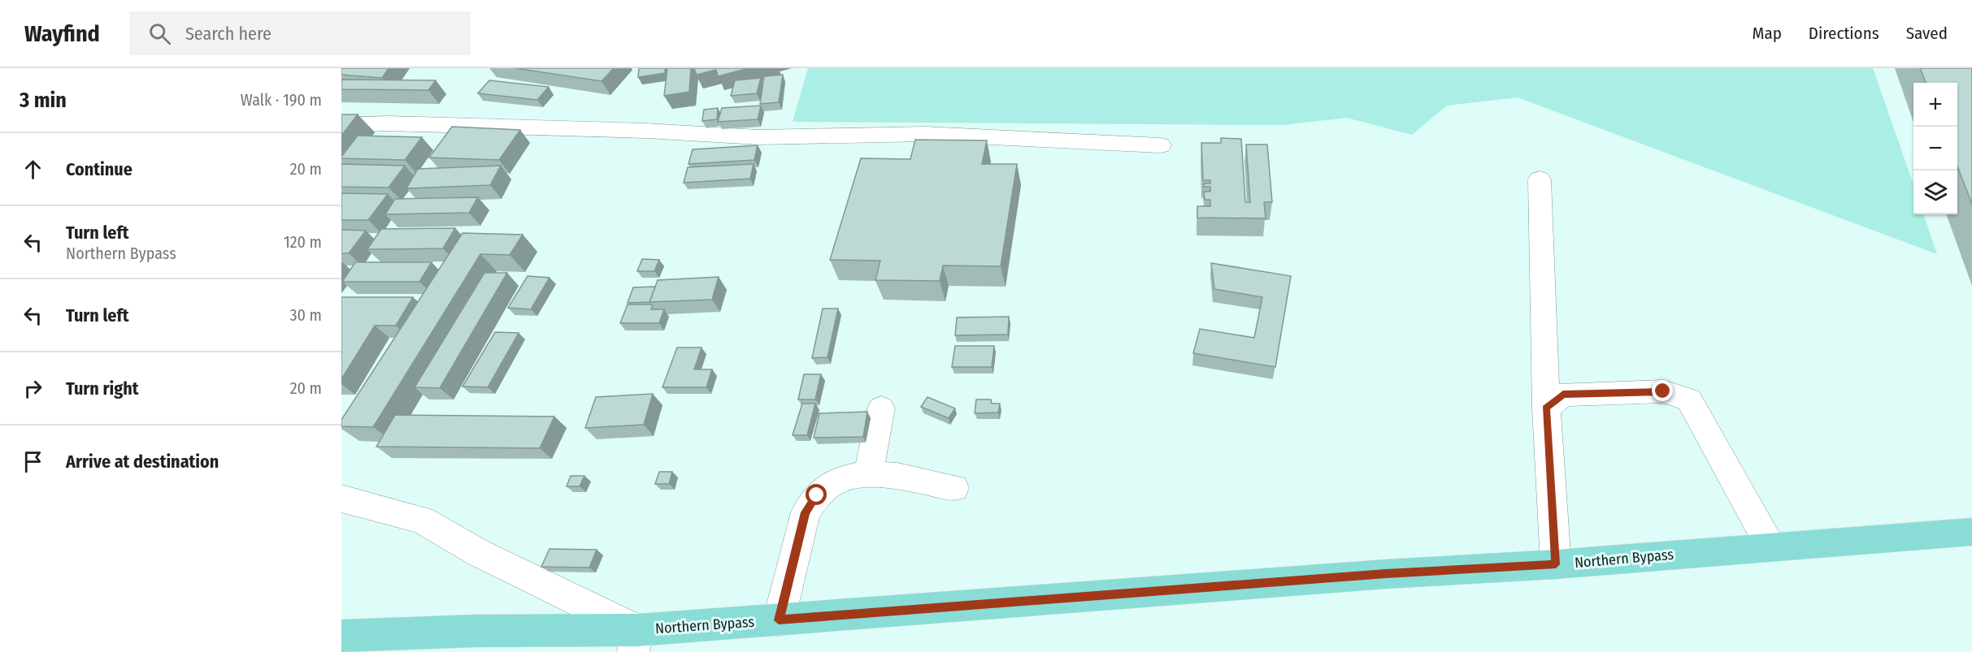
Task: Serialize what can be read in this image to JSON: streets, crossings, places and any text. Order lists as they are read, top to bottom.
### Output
{
  "streets": {
    "main road": ["Northern Bypass"]
  },
  "page": {
    "header": "Wayfind",
    "search": "Search here",
    "nav": ["Map", "Directions", "Saved"],
    "heading": ["3 min", "Walk · 190 m"],
    "map_buttons": ["+", "−"],
    "list": [
      ["Continue", "20 m"],
      ["Turn left", "Northern Bypass", "120 m"],
      ["Turn left", "30 m"],
      ["Turn right", "20 m"],
      "Arrive at destination"
    ]
  }
}
